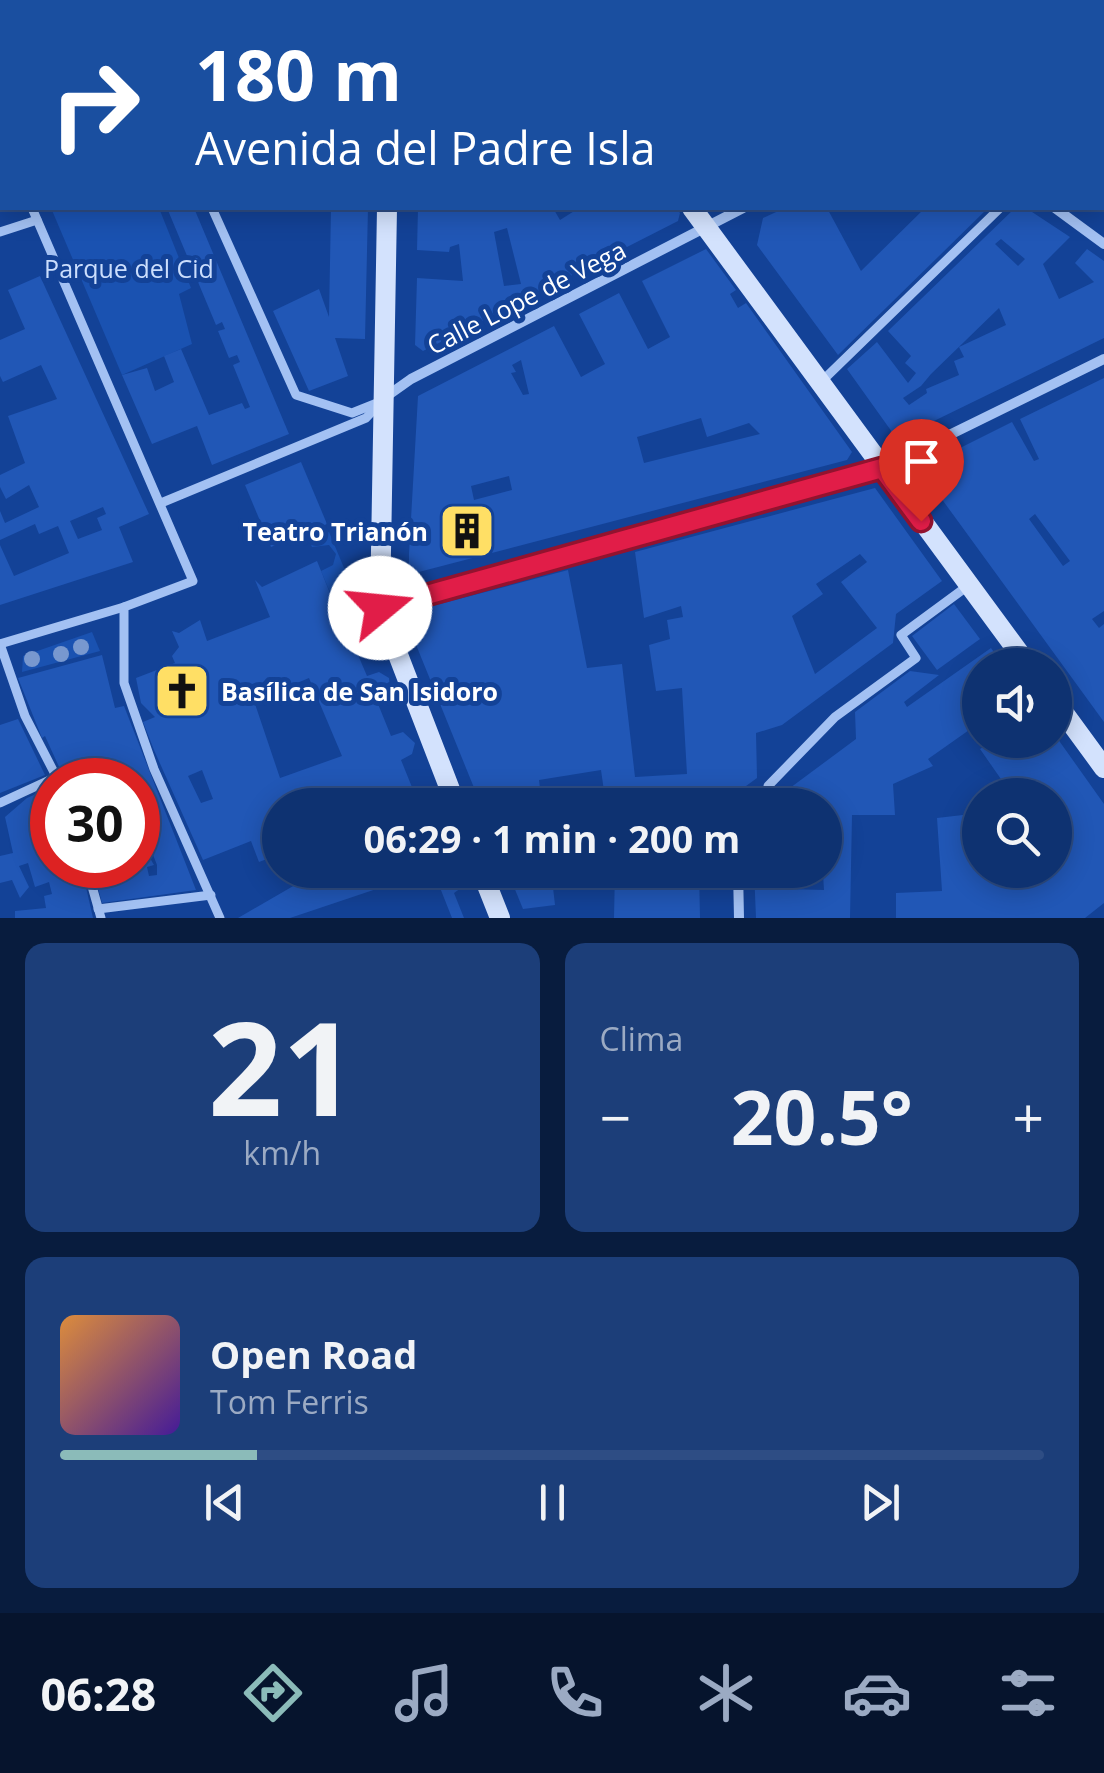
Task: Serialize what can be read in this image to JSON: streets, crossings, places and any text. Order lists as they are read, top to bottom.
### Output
{
  "streets": {
    "street": ["Calle Lope de Vega"]
  },
  "parks": ["Parque del Cid"],
  "places": {
    "building": ["Teatro Trianón"],
    "church": ["Basílica de San Isidoro"]
  },
  "page": {
    "turn": ["180 m", "Avenida del Padre Isla"],
    "limit": "30",
    "trip": "06:29 · 1 min · 200 m",
    "tile": [
      ["21", "km/h"],
      "Clima"
    ],
    "heat": ["−", "20.5°", "+"],
    "song": ["Open Road", "Tom Ferris"],
    "tabs": "06:28"
  }
}
